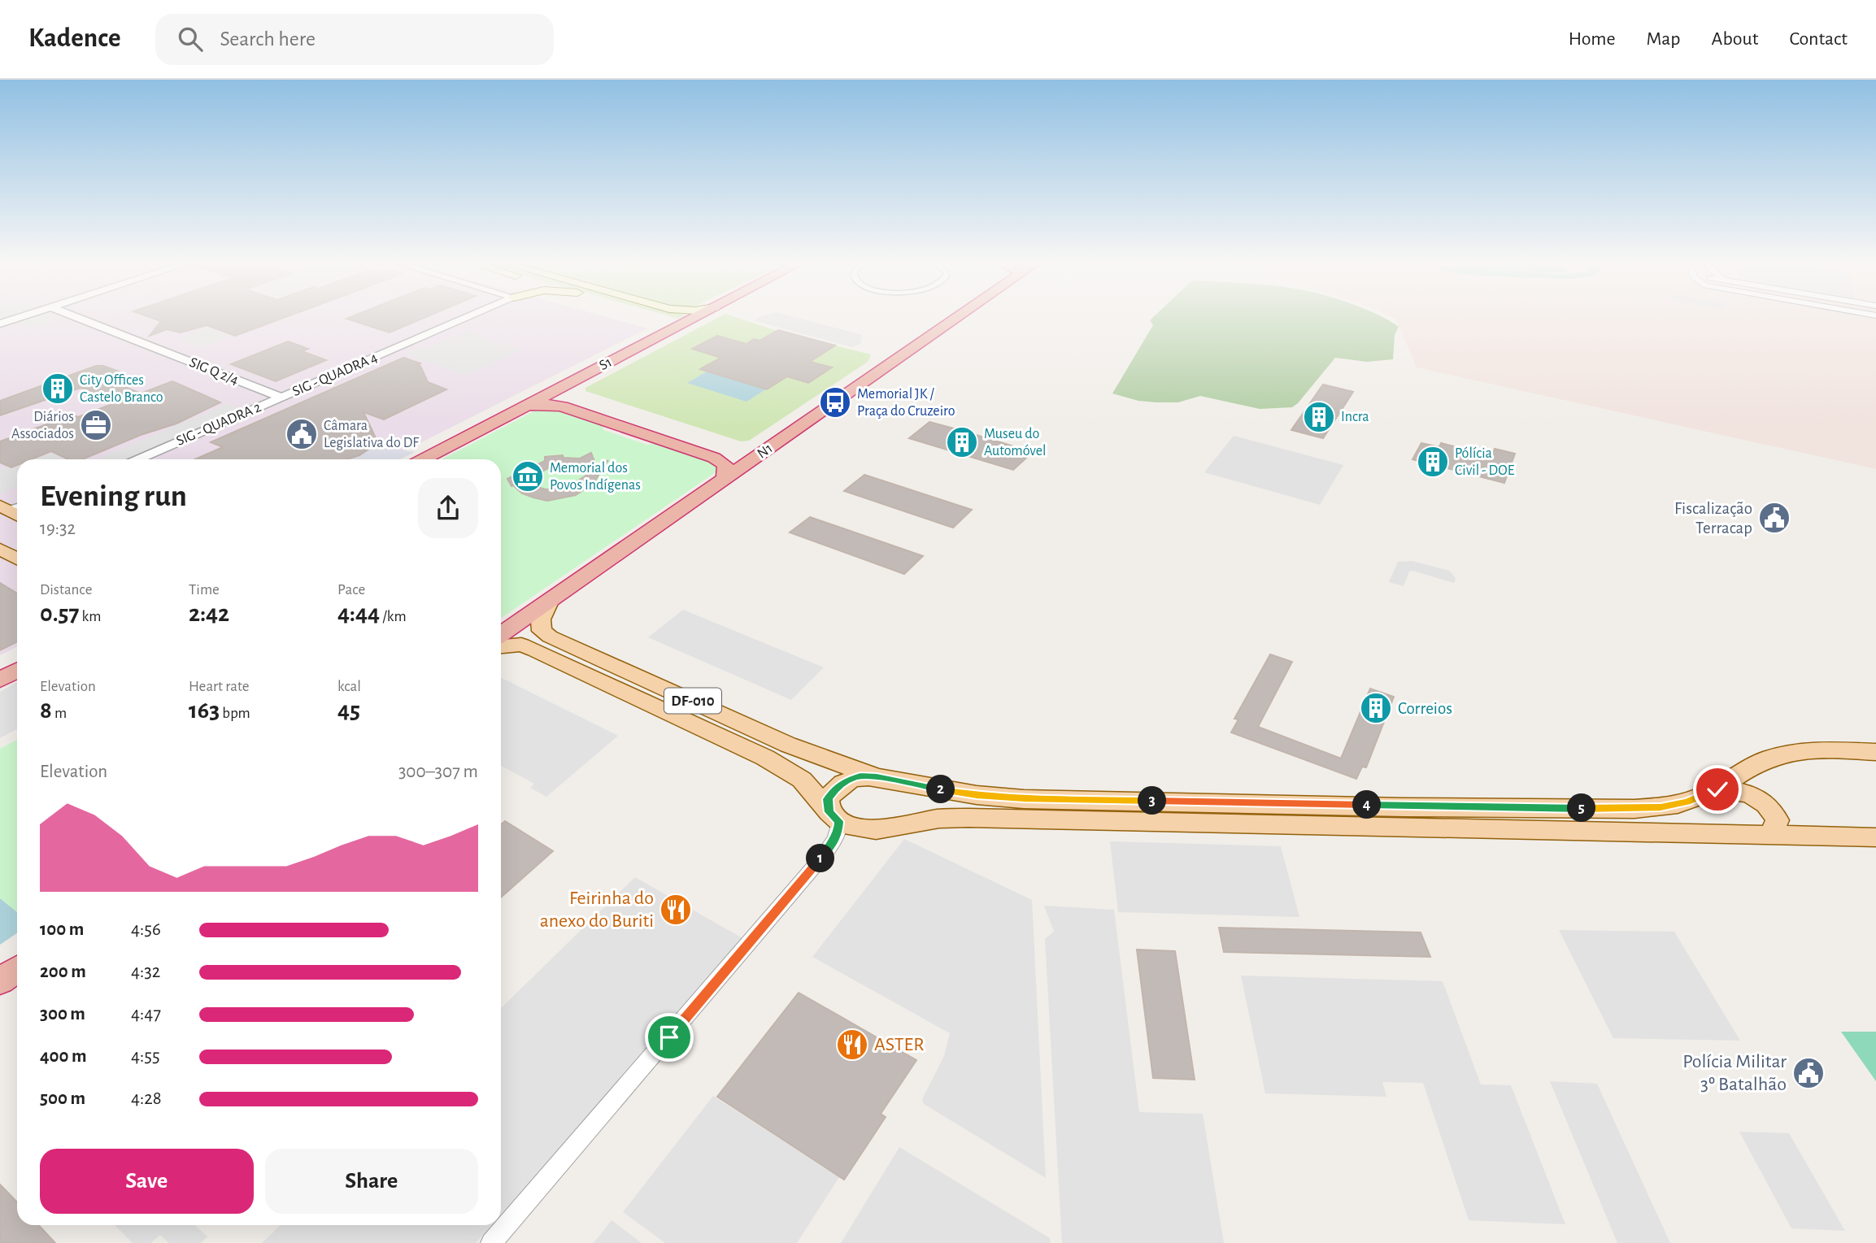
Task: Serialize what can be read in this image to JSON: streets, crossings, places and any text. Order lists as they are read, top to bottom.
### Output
{
  "streets": {
    "highway": ["S1", "N1"],
    "main road": ["DF-010"],
    "street": ["SIG Q 2/4", "SIG - QUADRA 4", "SIG - QUADRA 2"]
  },
  "crossings": [
    ["SIG Q 2/4", "SIG - QUADRA 4"],
    ["SIG Q 2/4", "SIG - QUADRA 2"],
    ["SIG - QUADRA 4", "SIG - QUADRA 2"],
    ["N1", "DF-010"]
  ],
  "places": {
    "building": [
      "City Offices Castelo Branco",
      "Incra",
      "Museu do Automóvel",
      "Pólícia Civil - DOE",
      "Correios"
    ],
    "bus stop": ["Memorial JK / Praça do Cruzeiro"],
    "office": ["Diários Associados"],
    "public building": ["Câmara Legislativa do DF", "Fiscalização Terracap", "Polícia Militar 3º Batalhão"],
    "museum": ["Memorial dos Povos Indígenas"],
    "restaurant": ["Feirinha do anexo do Buriti", "ASTER"]
  },
  "page": {
    "header": "Kadence",
    "search": "Search here",
    "nav": [
      "Home",
      "Map",
      "About",
      "Contact"
    ],
    "heading": ["Evening run", "19:32"],
    "stats": [
      ["Distance", "0.57 km"],
      ["Time", "2:42"],
      ["Pace", "4:44 /km"],
      ["Elevation", "8 m"],
      ["Heart rate", "163 bpm"],
      ["kcal", "45"]
    ],
    "chart": ["Elevation", "300–307 m"],
    "pins": [
      "2",
      "3",
      "4",
      "5",
      "1"
    ],
    "list": [
      {
        "name": "100 m",
        "note": "4:56"
      },
      {
        "name": "200 m",
        "note": "4:32"
      },
      {
        "name": "300 m",
        "note": "4:47"
      },
      {
        "name": "400 m",
        "note": "4:55"
      },
      {
        "name": "500 m",
        "note": "4:28"
      }
    ],
    "buttons": ["Save", "Share"]
  }
}
